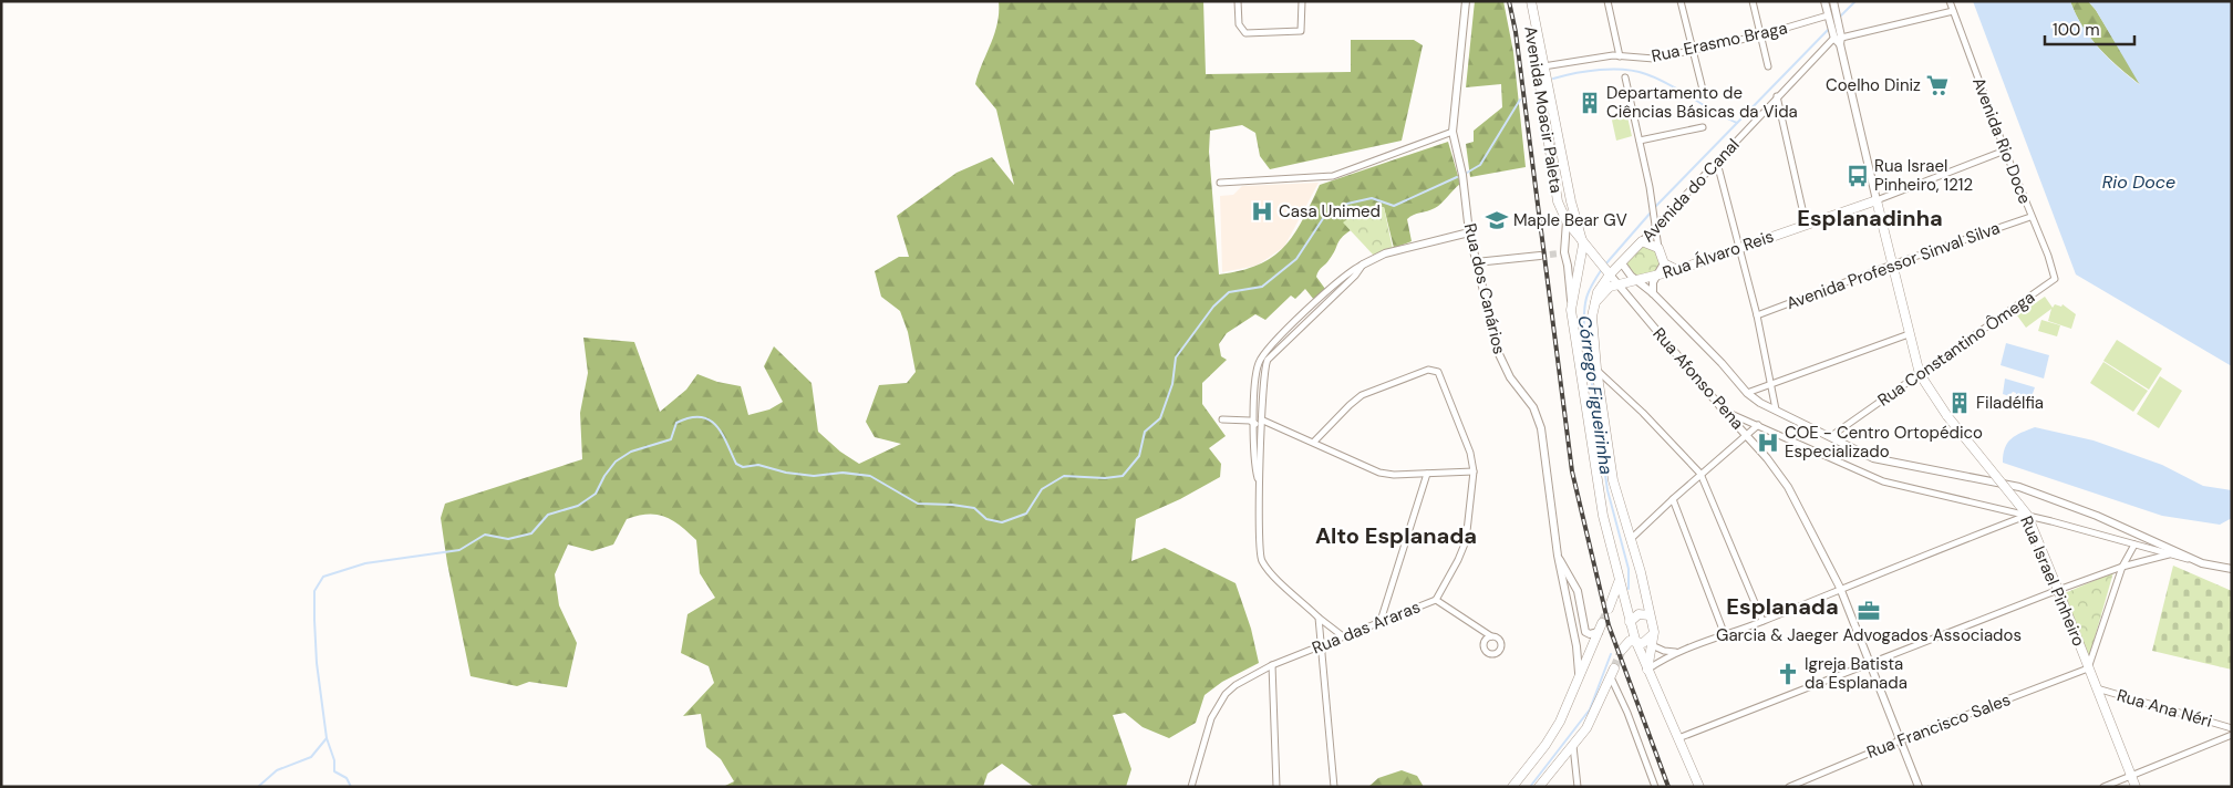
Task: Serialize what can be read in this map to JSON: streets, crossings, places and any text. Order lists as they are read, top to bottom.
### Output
{
  "streets": {
    "main road": [
      "Avenida Moacir Paleta",
      "Avenida do Canal",
      "Rua Álvaro Reis",
      "Rua Israel Pinheiro"
    ],
    "street": [
      "Rua Erasmo Braga",
      "Avenida Rio Doce",
      "Avenida Professor Sinval Silva",
      "Rua dos Canários",
      "Rua Constantino Ômega",
      "Rua Afonso Pena",
      "Rua das Araras",
      "Rua Ana Néri",
      "Rua Francisco Sales"
    ]
  },
  "crossings": [
    ["Rua Erasmo Braga", "Avenida Moacir Paleta"],
    ["Rua Erasmo Braga", "Rua Israel Pinheiro"],
    ["Avenida Moacir Paleta", "Avenida do Canal"],
    ["Avenida Moacir Paleta", "Rua Afonso Pena"],
    ["Avenida Rio Doce", "Rua Álvaro Reis"],
    ["Avenida Rio Doce", "Avenida Professor Sinval Silva"],
    ["Avenida Rio Doce", "Rua Constantino Ômega"],
    ["Avenida do Canal", "Rua Álvaro Reis"],
    ["Avenida do Canal", "Rua Afonso Pena"],
    ["Avenida do Canal", "Rua Israel Pinheiro"],
    ["Rua Álvaro Reis", "Rua Afonso Pena"],
    ["Rua Álvaro Reis", "Rua Israel Pinheiro"],
    ["Avenida Professor Sinval Silva", "Rua Israel Pinheiro"],
    ["Rua Constantino Ômega", "Rua Israel Pinheiro"],
    ["Rua Afonso Pena", "Rua Francisco Sales"],
    ["Rua Israel Pinheiro", "Rua Ana Néri"],
    ["Rua Israel Pinheiro", "Rua Francisco Sales"]
  ],
  "districts": ["Esplanadinha", "Alto Esplanada", "Esplanada"],
  "water": ["Rio Doce", "Córrego Figueirinha"],
  "places": {
    "supermarket": ["Coelho Diniz"],
    "building": ["Departamento de Ciências Básicas da Vida", "Filadélfia"],
    "bus stop": ["Rua Israel Pinheiro, 1212"],
    "hospital": ["Casa Unimed", "COE - Centro Ortopédico Especializado"],
    "school or university": ["Maple Bear GV"],
    "office": ["Garcia & Jaeger Advogados Associados"],
    "church": ["Igreja Batista da Esplanada"]
  },
  "scale_bar": "100 m"
}
